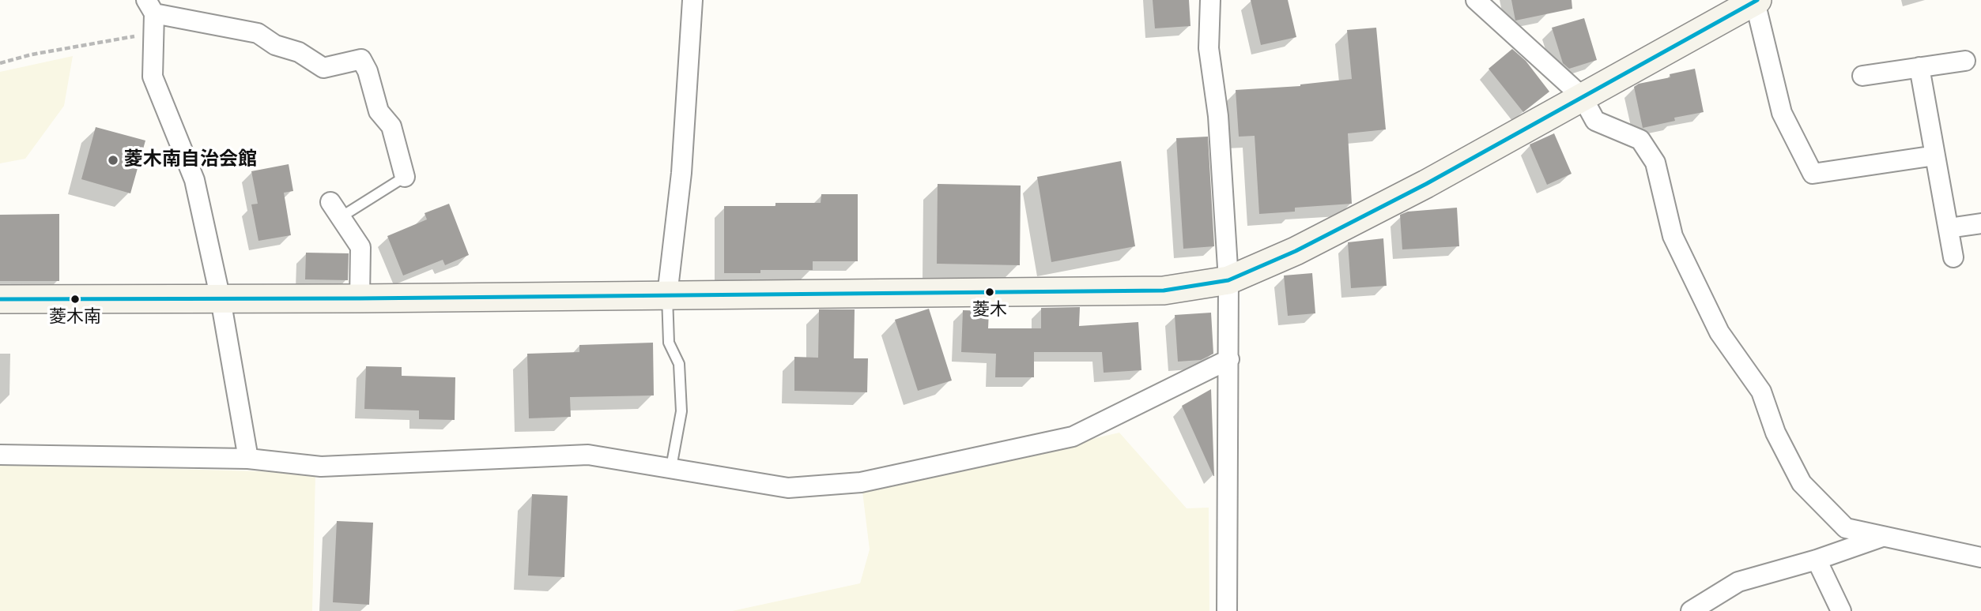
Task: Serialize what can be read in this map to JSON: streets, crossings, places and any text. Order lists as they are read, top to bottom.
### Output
{
  "places": ["菱木南自治会館", "菱木", "菱木南"]
}
